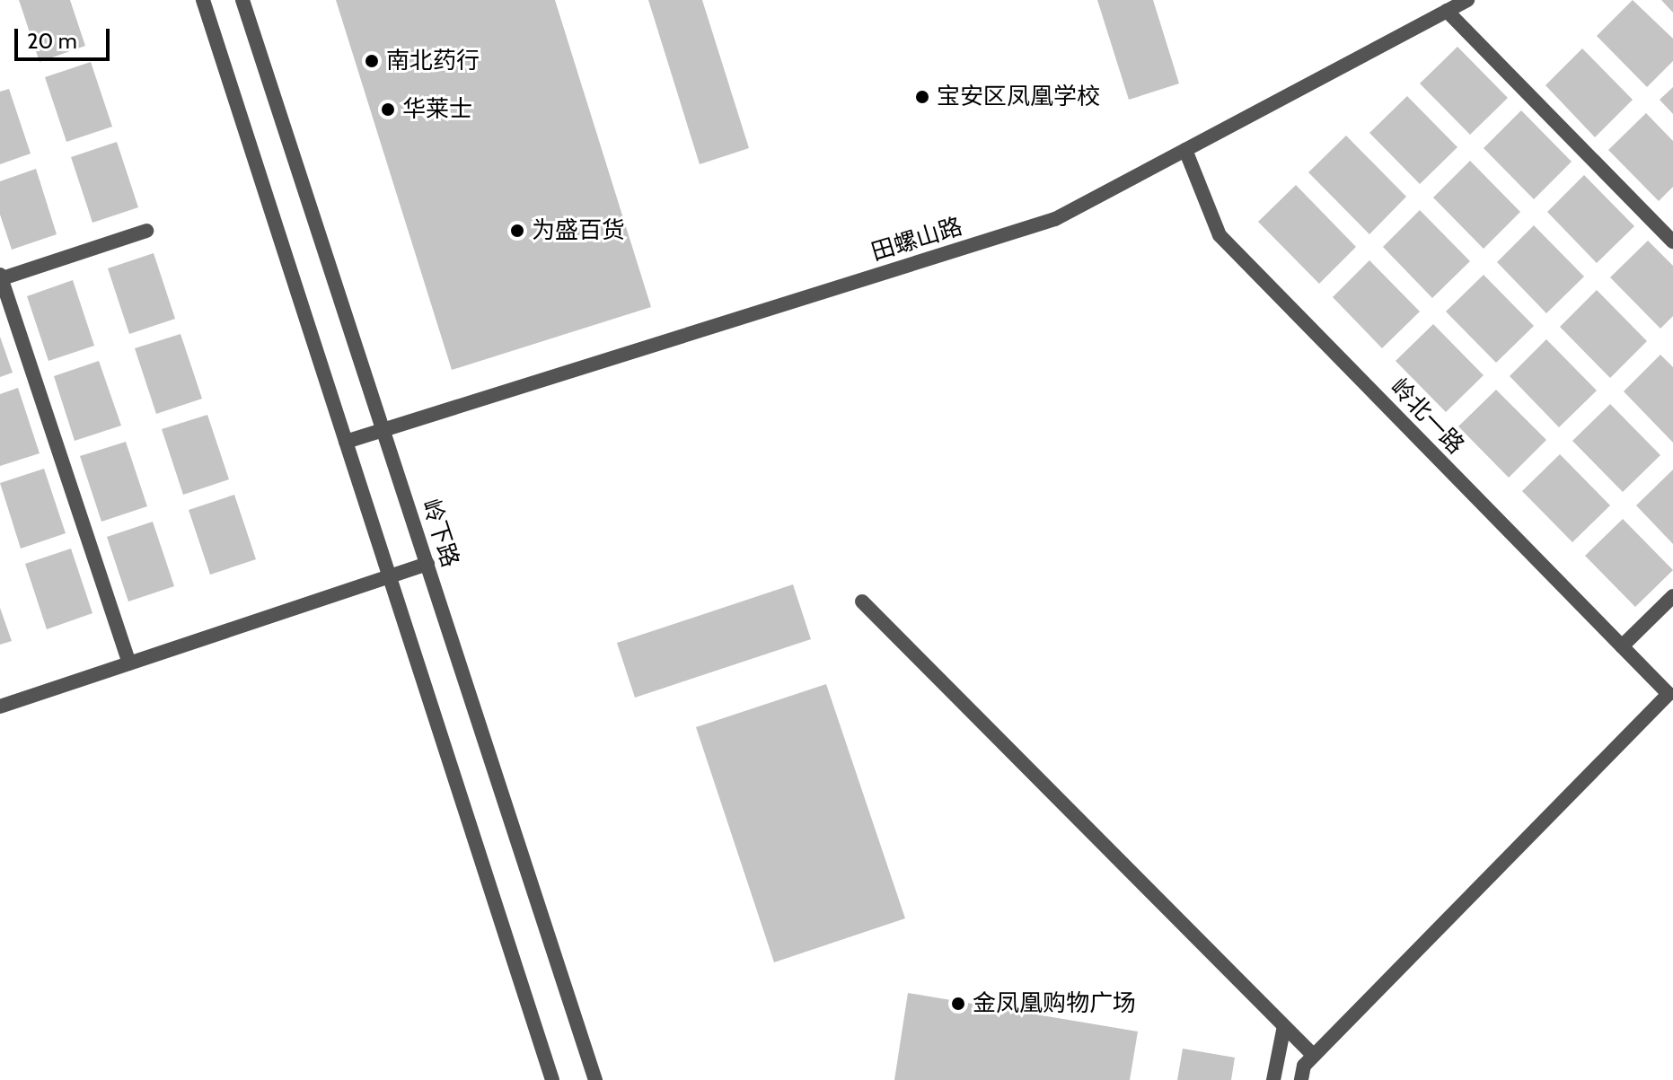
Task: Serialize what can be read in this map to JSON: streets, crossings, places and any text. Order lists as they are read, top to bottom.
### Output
{
  "streets": {
    "street": ["田螺山路", "岭北一路", "岭下路"]
  },
  "crossings": [
    ["田螺山路", "岭北一路"],
    ["田螺山路", "岭下路"]
  ],
  "places": [
    "南北药行",
    "宝安区凤凰学校",
    "华莱士",
    "为盛百货",
    "金凤凰购物广场"
  ],
  "scale_bar": "20 m"
}
